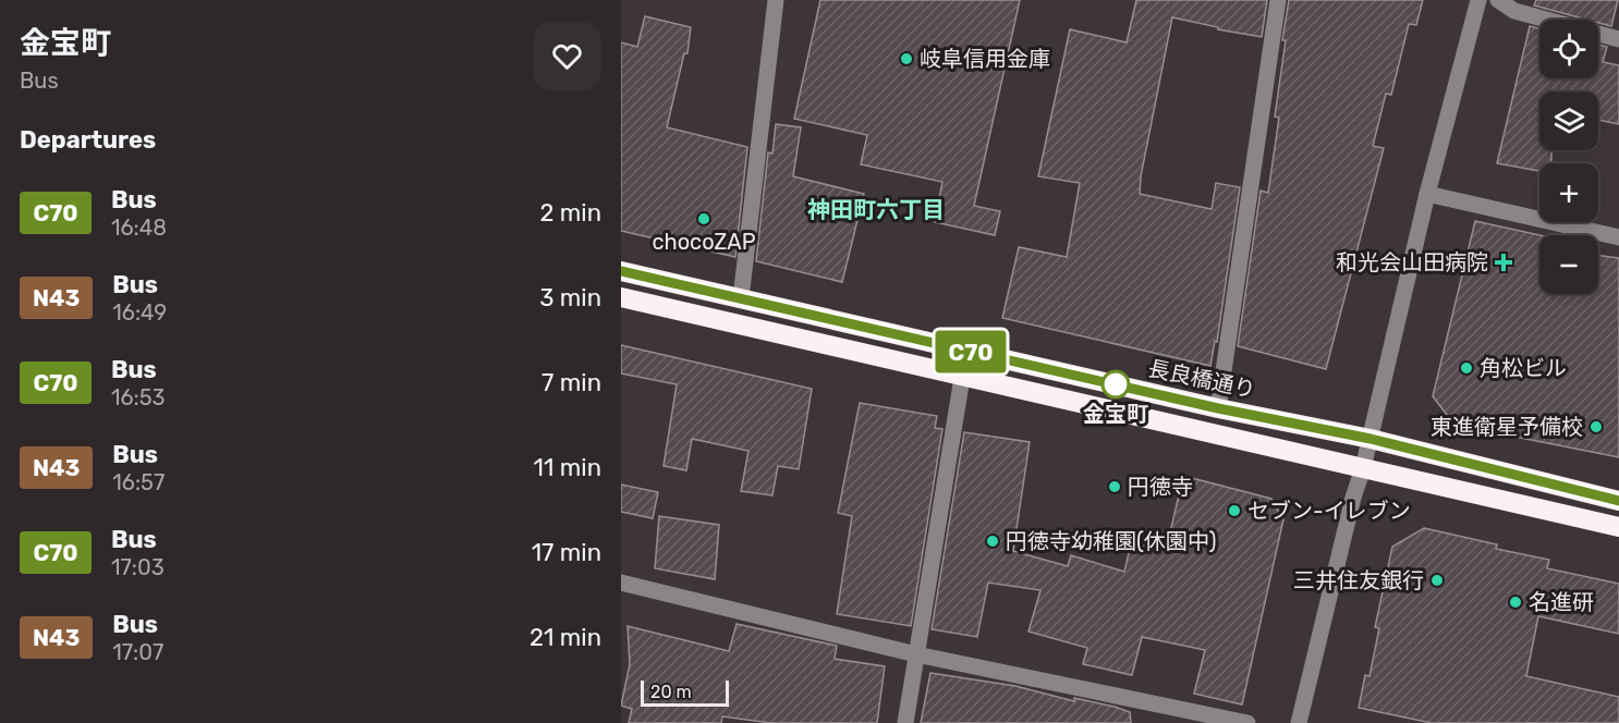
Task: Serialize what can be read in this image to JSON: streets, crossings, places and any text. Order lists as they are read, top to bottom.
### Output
{
  "streets": {
    "highway": ["長良橋通り"]
  },
  "districts": ["神田町六丁目"],
  "places": {
    "other": [
      "岐阜信用金庫",
      "chocoZAP",
      "角松ビル",
      "金宝町",
      "東進衛星予備校",
      "円徳寺",
      "セブン-イレブン",
      "円徳寺幼稚園(休園中)",
      "三井住友銀行",
      "名進研"
    ],
    "health": ["和光会山田病院"]
  },
  "lines": ["bus line C70"],
  "scale_bar": "20 m",
  "page": {
    "heading": [
      ["金宝町", "Bus"],
      "Departures"
    ],
    "on_map": "C70",
    "map_buttons": ["+", "−"],
    "list": [
      {
        "mark": "C70",
        "name": "Bus",
        "note": "16:48",
        "value": "2 min"
      },
      {
        "mark": "N43",
        "name": "Bus",
        "note": "16:49",
        "value": "3 min"
      },
      {
        "mark": "C70",
        "name": "Bus",
        "note": "16:53",
        "value": "7 min"
      },
      {
        "mark": "N43",
        "name": "Bus",
        "note": "16:57",
        "value": "11 min"
      },
      {
        "mark": "C70",
        "name": "Bus",
        "note": "17:03",
        "value": "17 min"
      },
      {
        "mark": "N43",
        "name": "Bus",
        "note": "17:07",
        "value": "21 min"
      }
    ],
    "scale": "20 m"
  }
}
